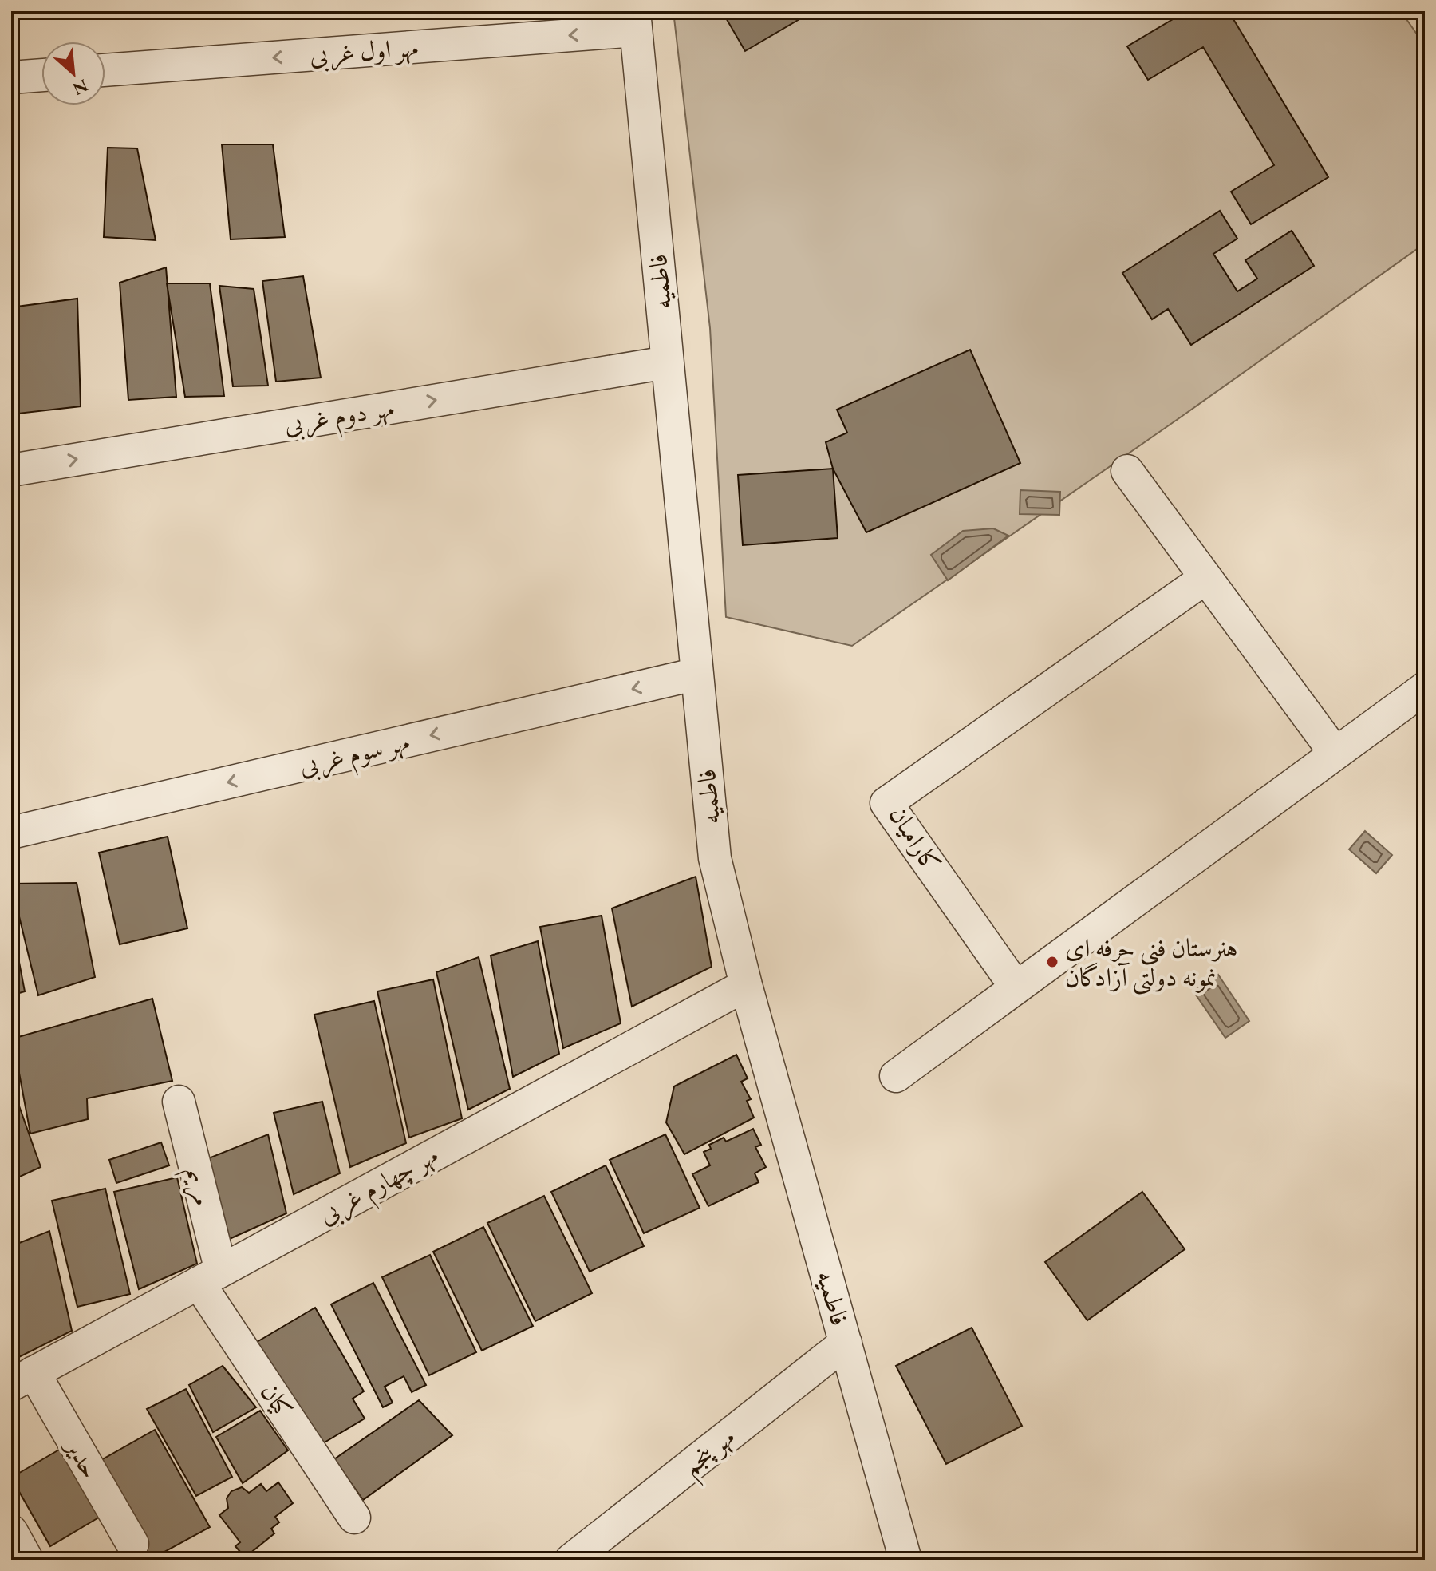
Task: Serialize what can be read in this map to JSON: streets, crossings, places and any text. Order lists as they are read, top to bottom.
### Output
{
  "streets": {
    "street": [
      "مهر اول غربی",
      "فاطمیه",
      "مهر دوم غربی",
      "مهر سوم غربی",
      "کارامیان",
      "مهر چهارم غربی",
      "مریم",
      "کیان",
      "مهر پنجم",
      "حدیر"
    ]
  },
  "crossings": [
    ["مهر اول غربی", "فاطمیه"],
    ["فاطمیه", "مهر دوم غربی"],
    ["فاطمیه", "مهر سوم غربی"],
    ["فاطمیه", "مهر چهارم غربی"],
    ["فاطمیه", "مهر پنجم"],
    ["مهر چهارم غربی", "مریم"],
    ["مهر چهارم غربی", "کیان"],
    ["مهر چهارم غربی", "حدیر"],
    ["مریم", "کیان"]
  ],
  "one_way": ["مهر اول غربی", "مهر دوم غربی", "مهر سوم غربی"],
  "places": ["هنرستان فنی حرفه ای نمونه دولتی آزادگان"],
  "north": "bottom right"
}
